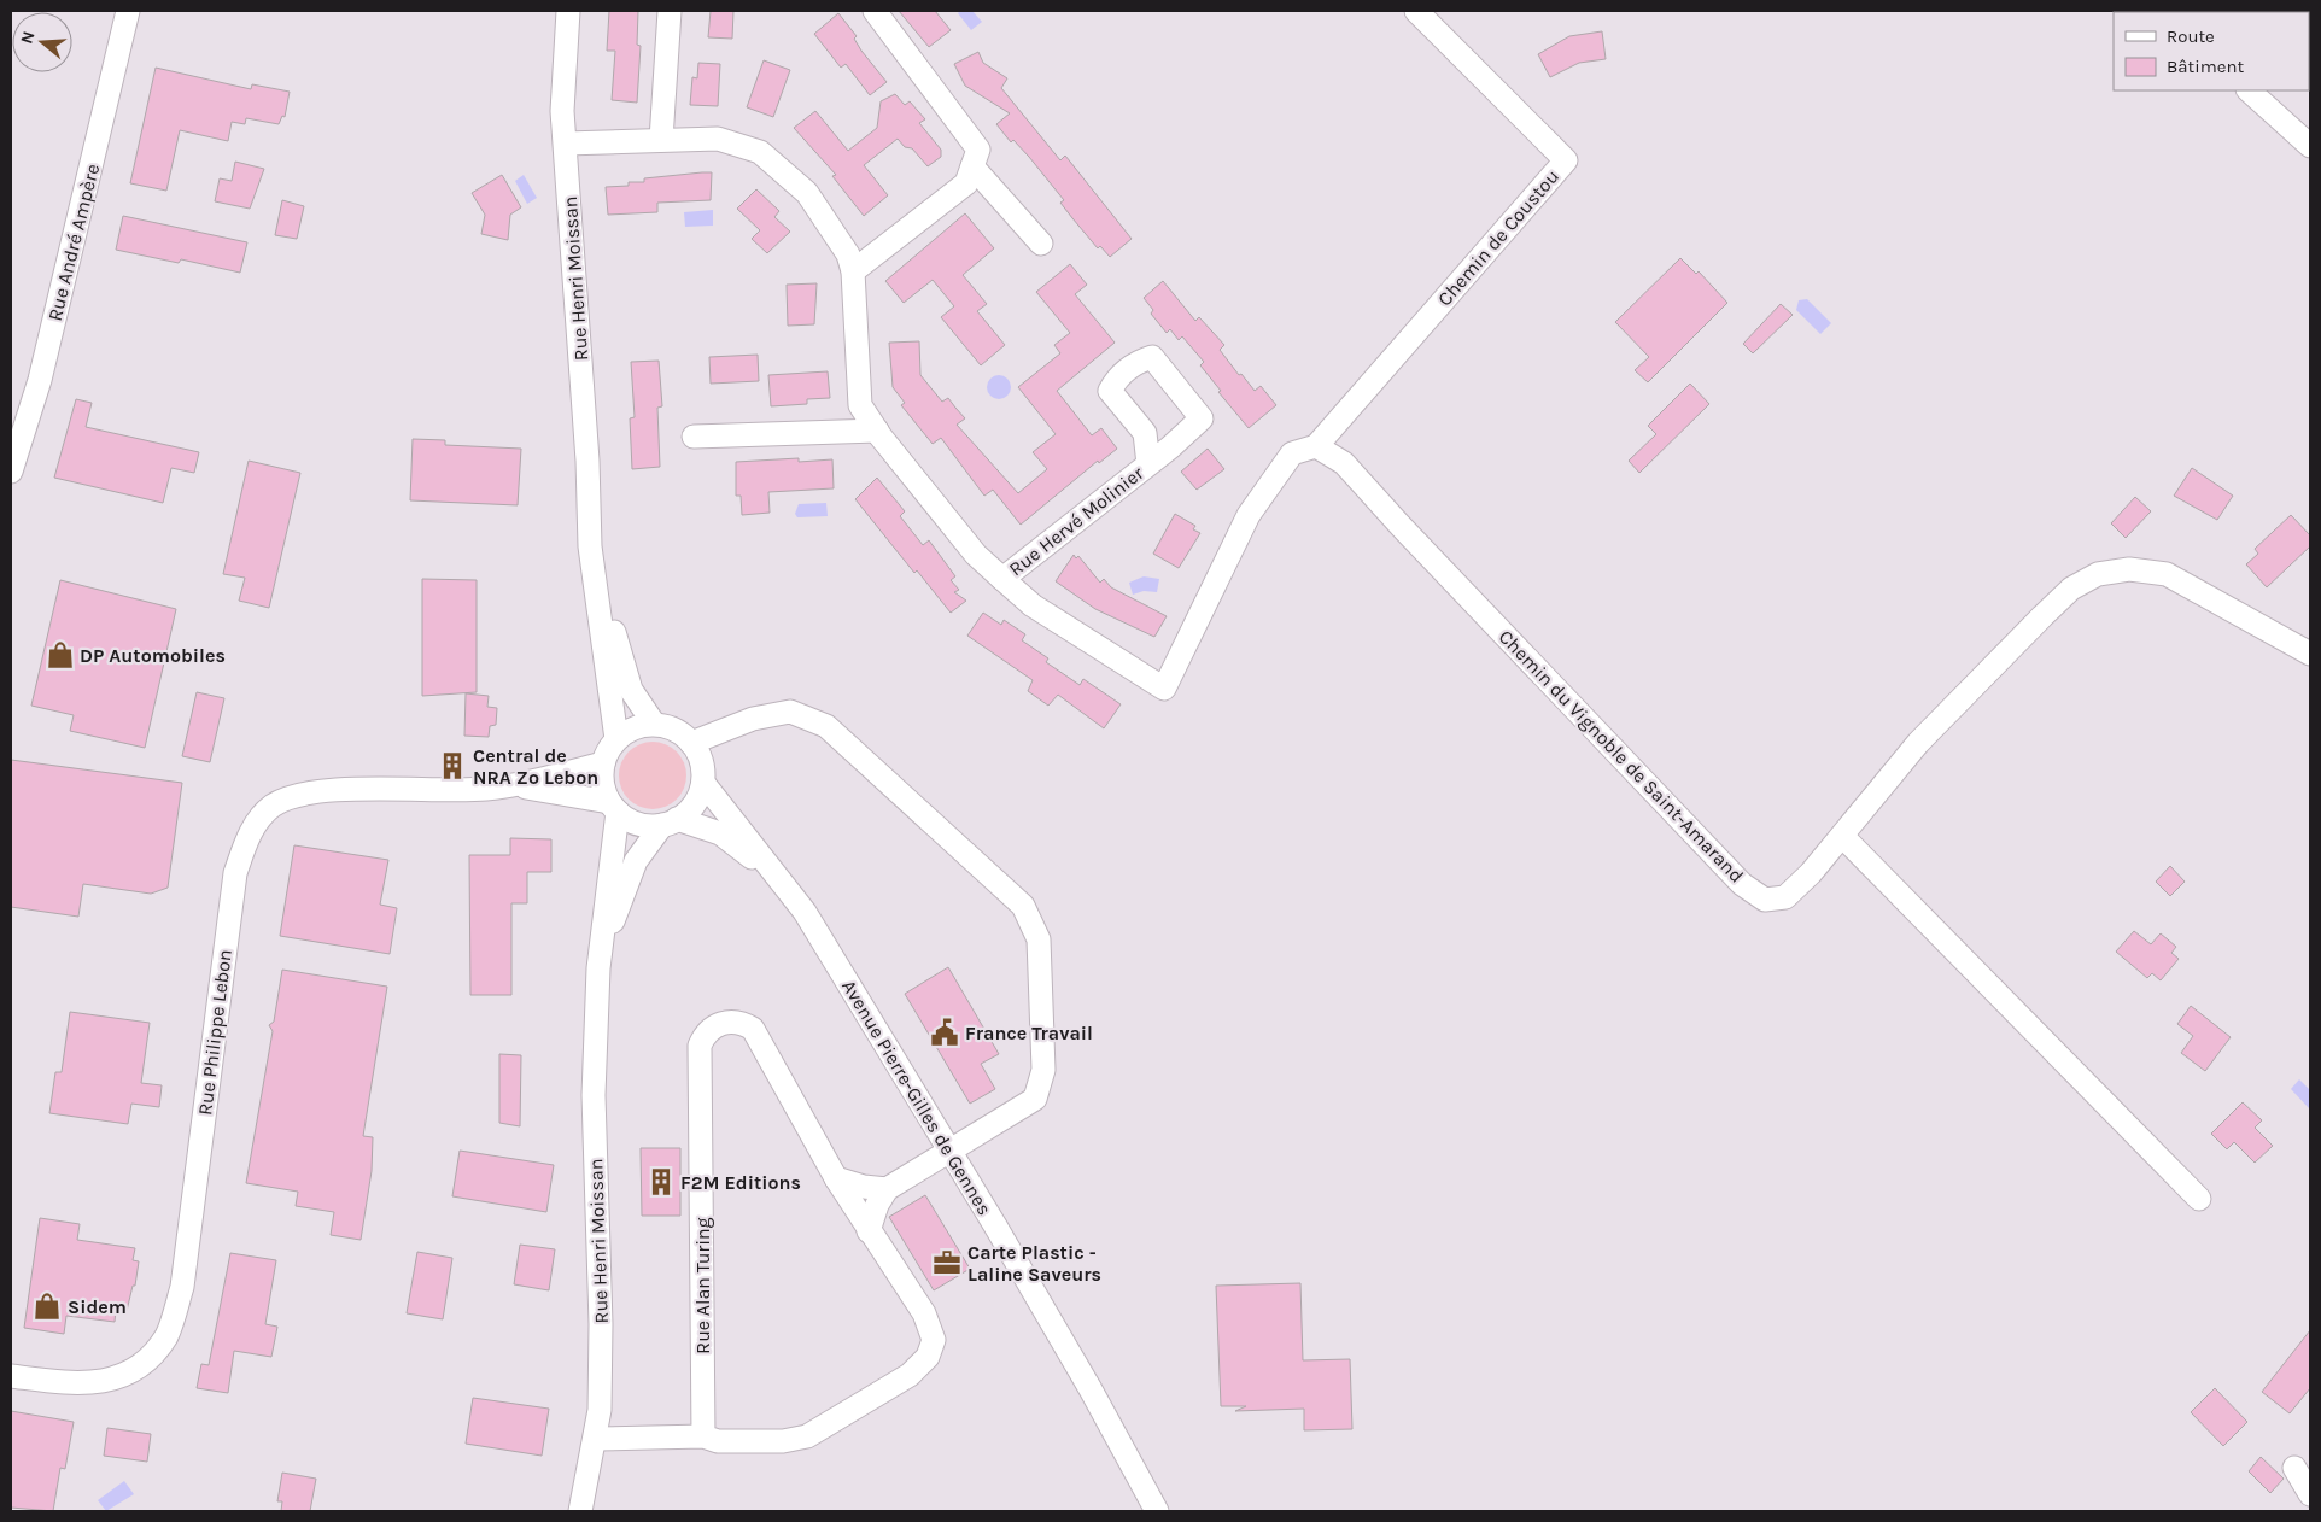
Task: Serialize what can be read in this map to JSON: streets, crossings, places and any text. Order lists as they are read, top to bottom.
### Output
{
  "streets": {
    "street": [
      "Chemin de Coustou",
      "Rue André Ampère",
      "Rue Henri Moissan",
      "Rue Hervé Molinier",
      "Chemin du Vignoble de Saint-Amarand",
      "Rue Philippe Lebon",
      "Avenue Pierre-Gilles de Gennes",
      "Rue Alan Turing"
    ]
  },
  "crossings": [
    ["Chemin de Coustou", "Rue Hervé Molinier"],
    ["Chemin de Coustou", "Chemin du Vignoble de Saint-Amarand"],
    ["Rue Henri Moissan", "Rue Hervé Molinier"],
    ["Rue Henri Moissan", "Rue Philippe Lebon"],
    ["Rue Henri Moissan", "Avenue Pierre-Gilles de Gennes"],
    ["Rue Henri Moissan", "Rue Alan Turing"],
    ["Rue Hervé Molinier", "Chemin du Vignoble de Saint-Amarand"],
    ["Rue Philippe Lebon", "Avenue Pierre-Gilles de Gennes"]
  ],
  "places": {
    "shop": ["DP Automobiles", "Sidem"],
    "building": ["Central de NRA Zo Lebon", "F2M Editions"],
    "public building": ["France Travail"],
    "office": ["Carte Plastic - Laline Saveurs"]
  },
  "legend": ["Route", "Bâtiment"],
  "north": "left"
}
